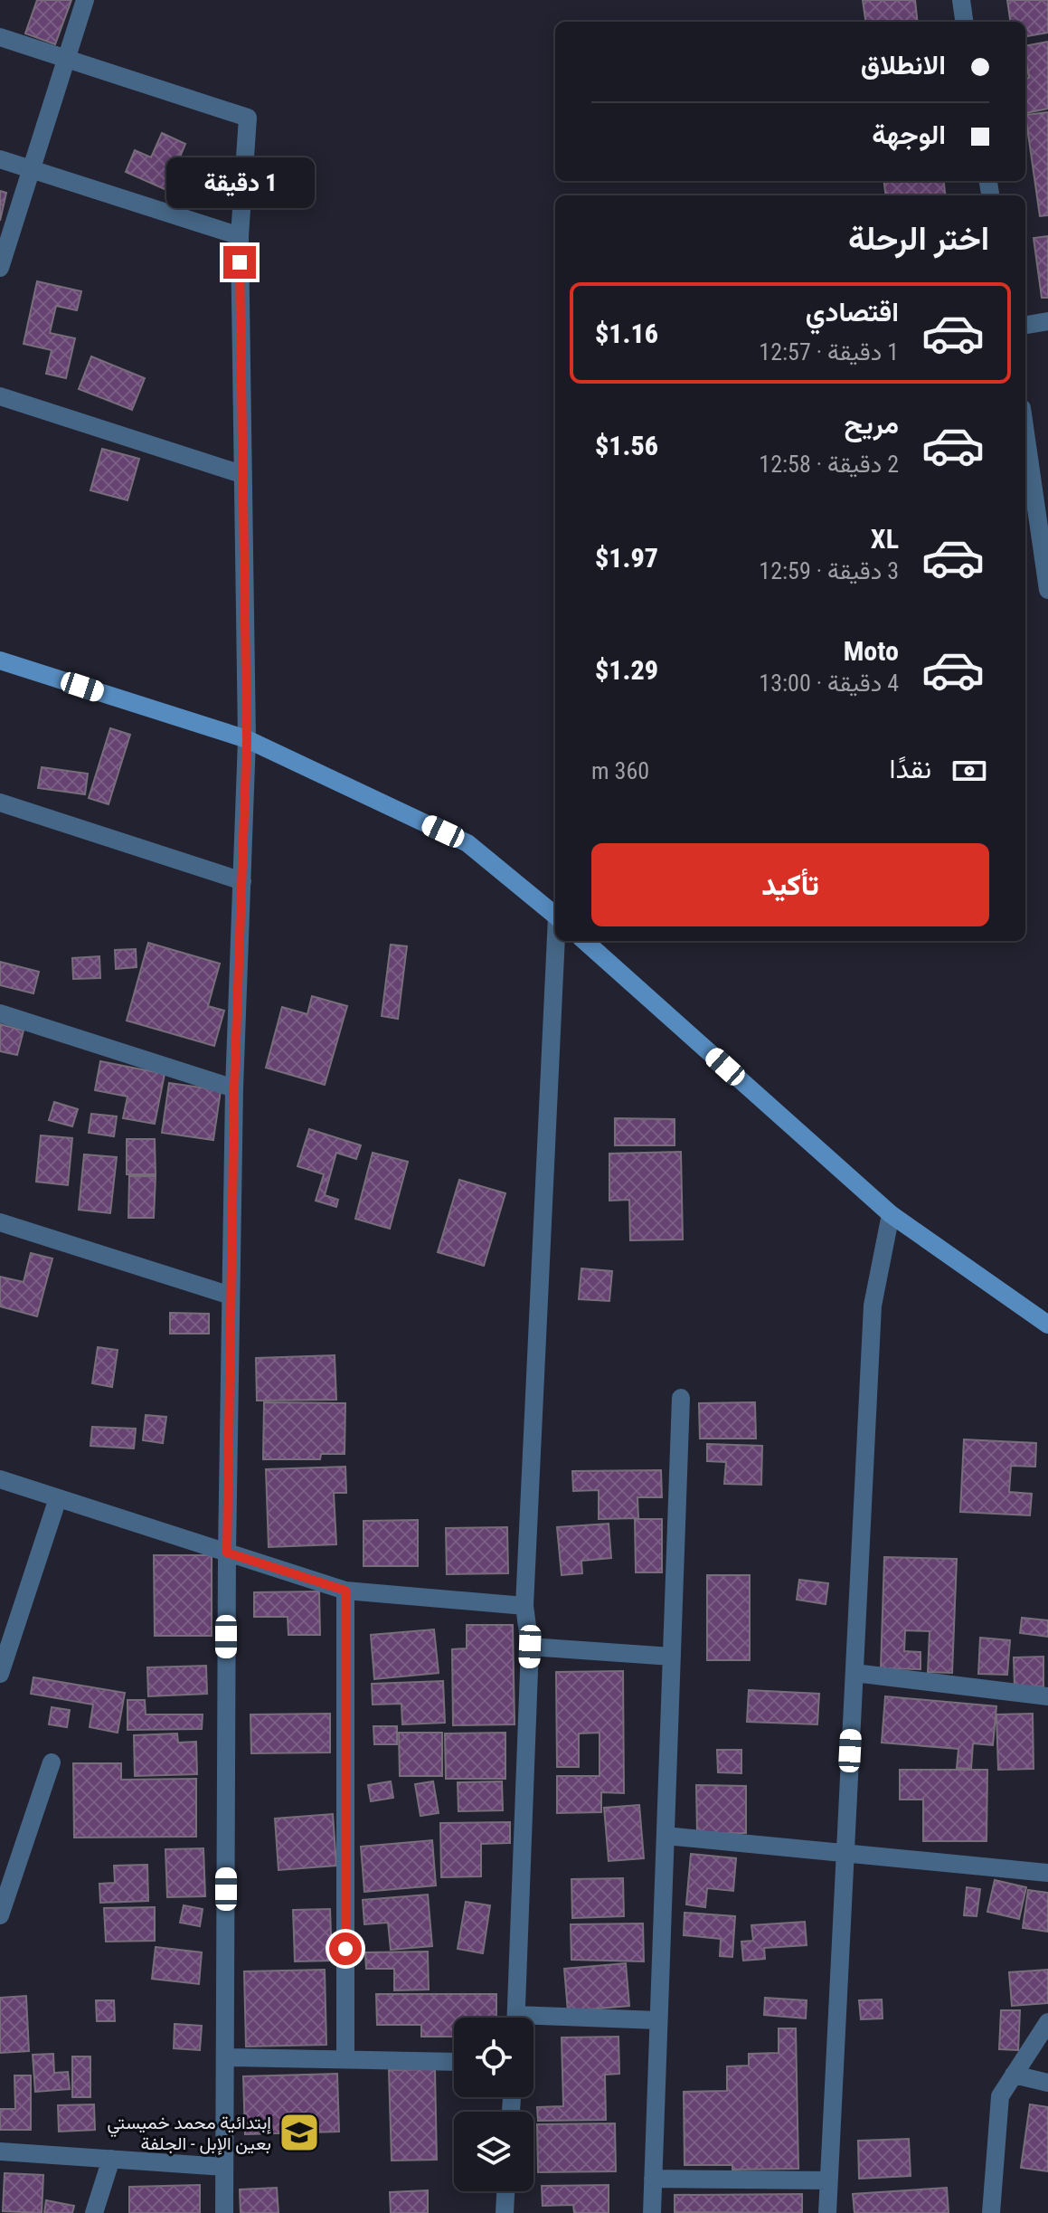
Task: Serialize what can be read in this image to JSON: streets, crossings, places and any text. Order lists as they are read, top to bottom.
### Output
{
  "places": {
    "school or university": ["إبتدائية محمد خميستي بعين الإبل - الجلفة"]
  },
  "page": {
    "banner": ["الانطلاق", "الوجهة"],
    "bubble": "1 دقيقة",
    "heading": "اختر الرحلة",
    "list": [
      {
        "name": "اقتصادي",
        "note": "1 دقيقة · 12:57",
        "value": "$1.16"
      },
      {
        "name": "مريح",
        "note": "2 دقيقة · 12:58",
        "value": "$1.56"
      },
      {
        "name": "XL",
        "note": "3 دقيقة · 12:59",
        "value": "$1.97"
      },
      {
        "name": "Moto",
        "note": "4 دقيقة · 13:00",
        "value": "$1.29"
      }
    ],
    "pay": ["نقدًا", "360 m"],
    "buttons": "تأكيد"
  }
}
